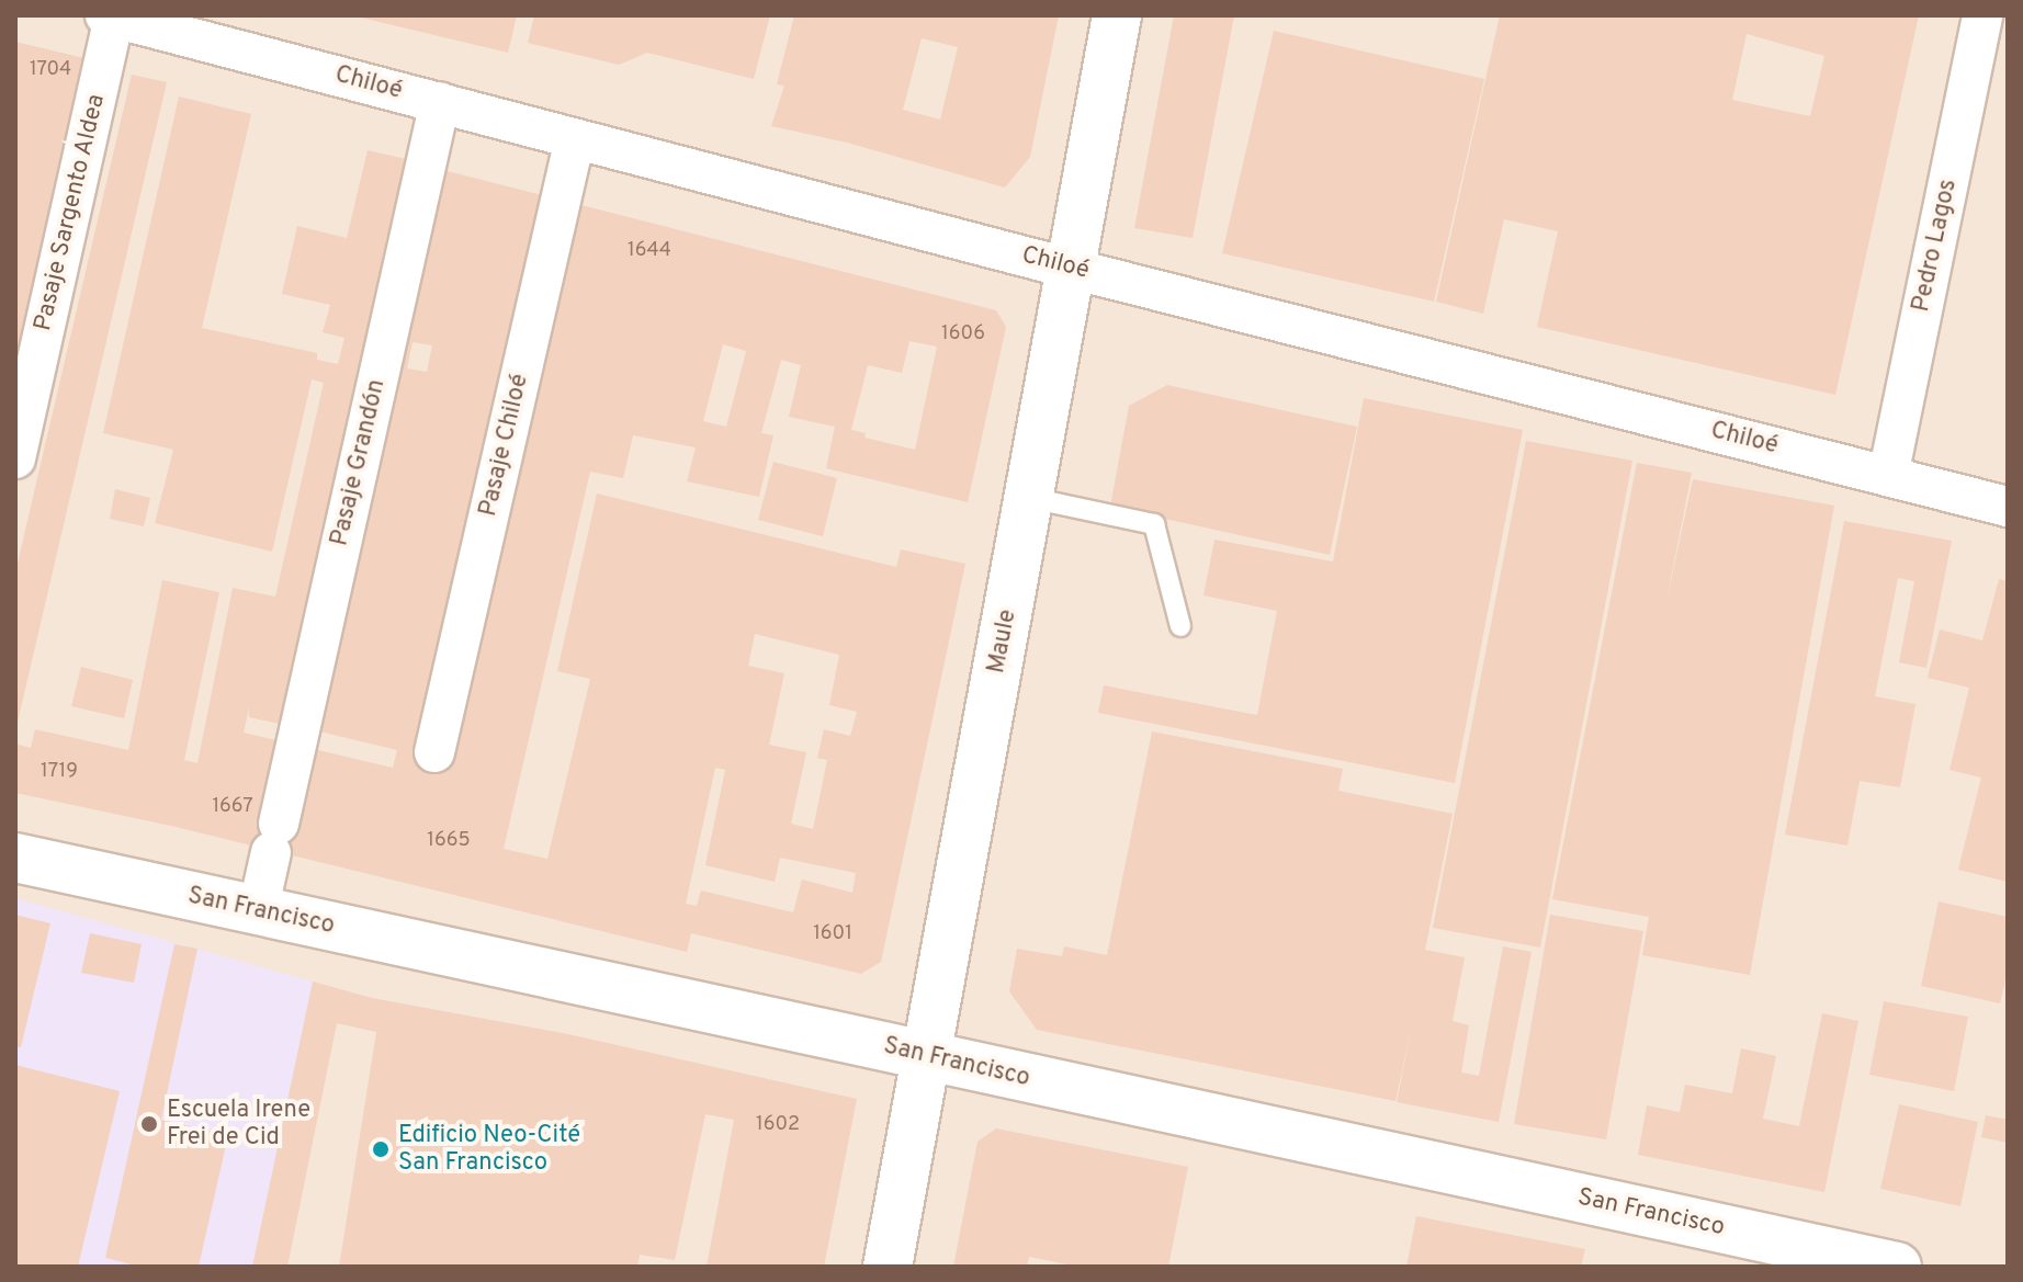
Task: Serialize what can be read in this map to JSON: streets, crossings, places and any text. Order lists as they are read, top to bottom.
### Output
{
  "streets": {
    "main road": ["Maule", "San Francisco"],
    "street": [
      "Chiloé",
      "Pasaje Sargento Aldea",
      "Pedro Lagos",
      "Pasaje Chiloé",
      "Pasaje Grandón"
    ]
  },
  "crossings": [
    ["Chiloé", "Pasaje Sargento Aldea"],
    ["Chiloé", "Pedro Lagos"],
    ["Chiloé", "Pasaje Chiloé"],
    ["Chiloé", "Pasaje Grandón"],
    ["Chiloé", "Maule"],
    ["Pasaje Grandón", "San Francisco"],
    ["Maule", "San Francisco"]
  ],
  "places": ["Escuela Irene Frei de Cid", "Edificio Neo-Cité San Francisco"],
  "house_numbers": [
    "1704",
    "1644",
    "1606",
    "1719",
    "1667",
    "1665",
    "1601",
    "1602"
  ]
}
